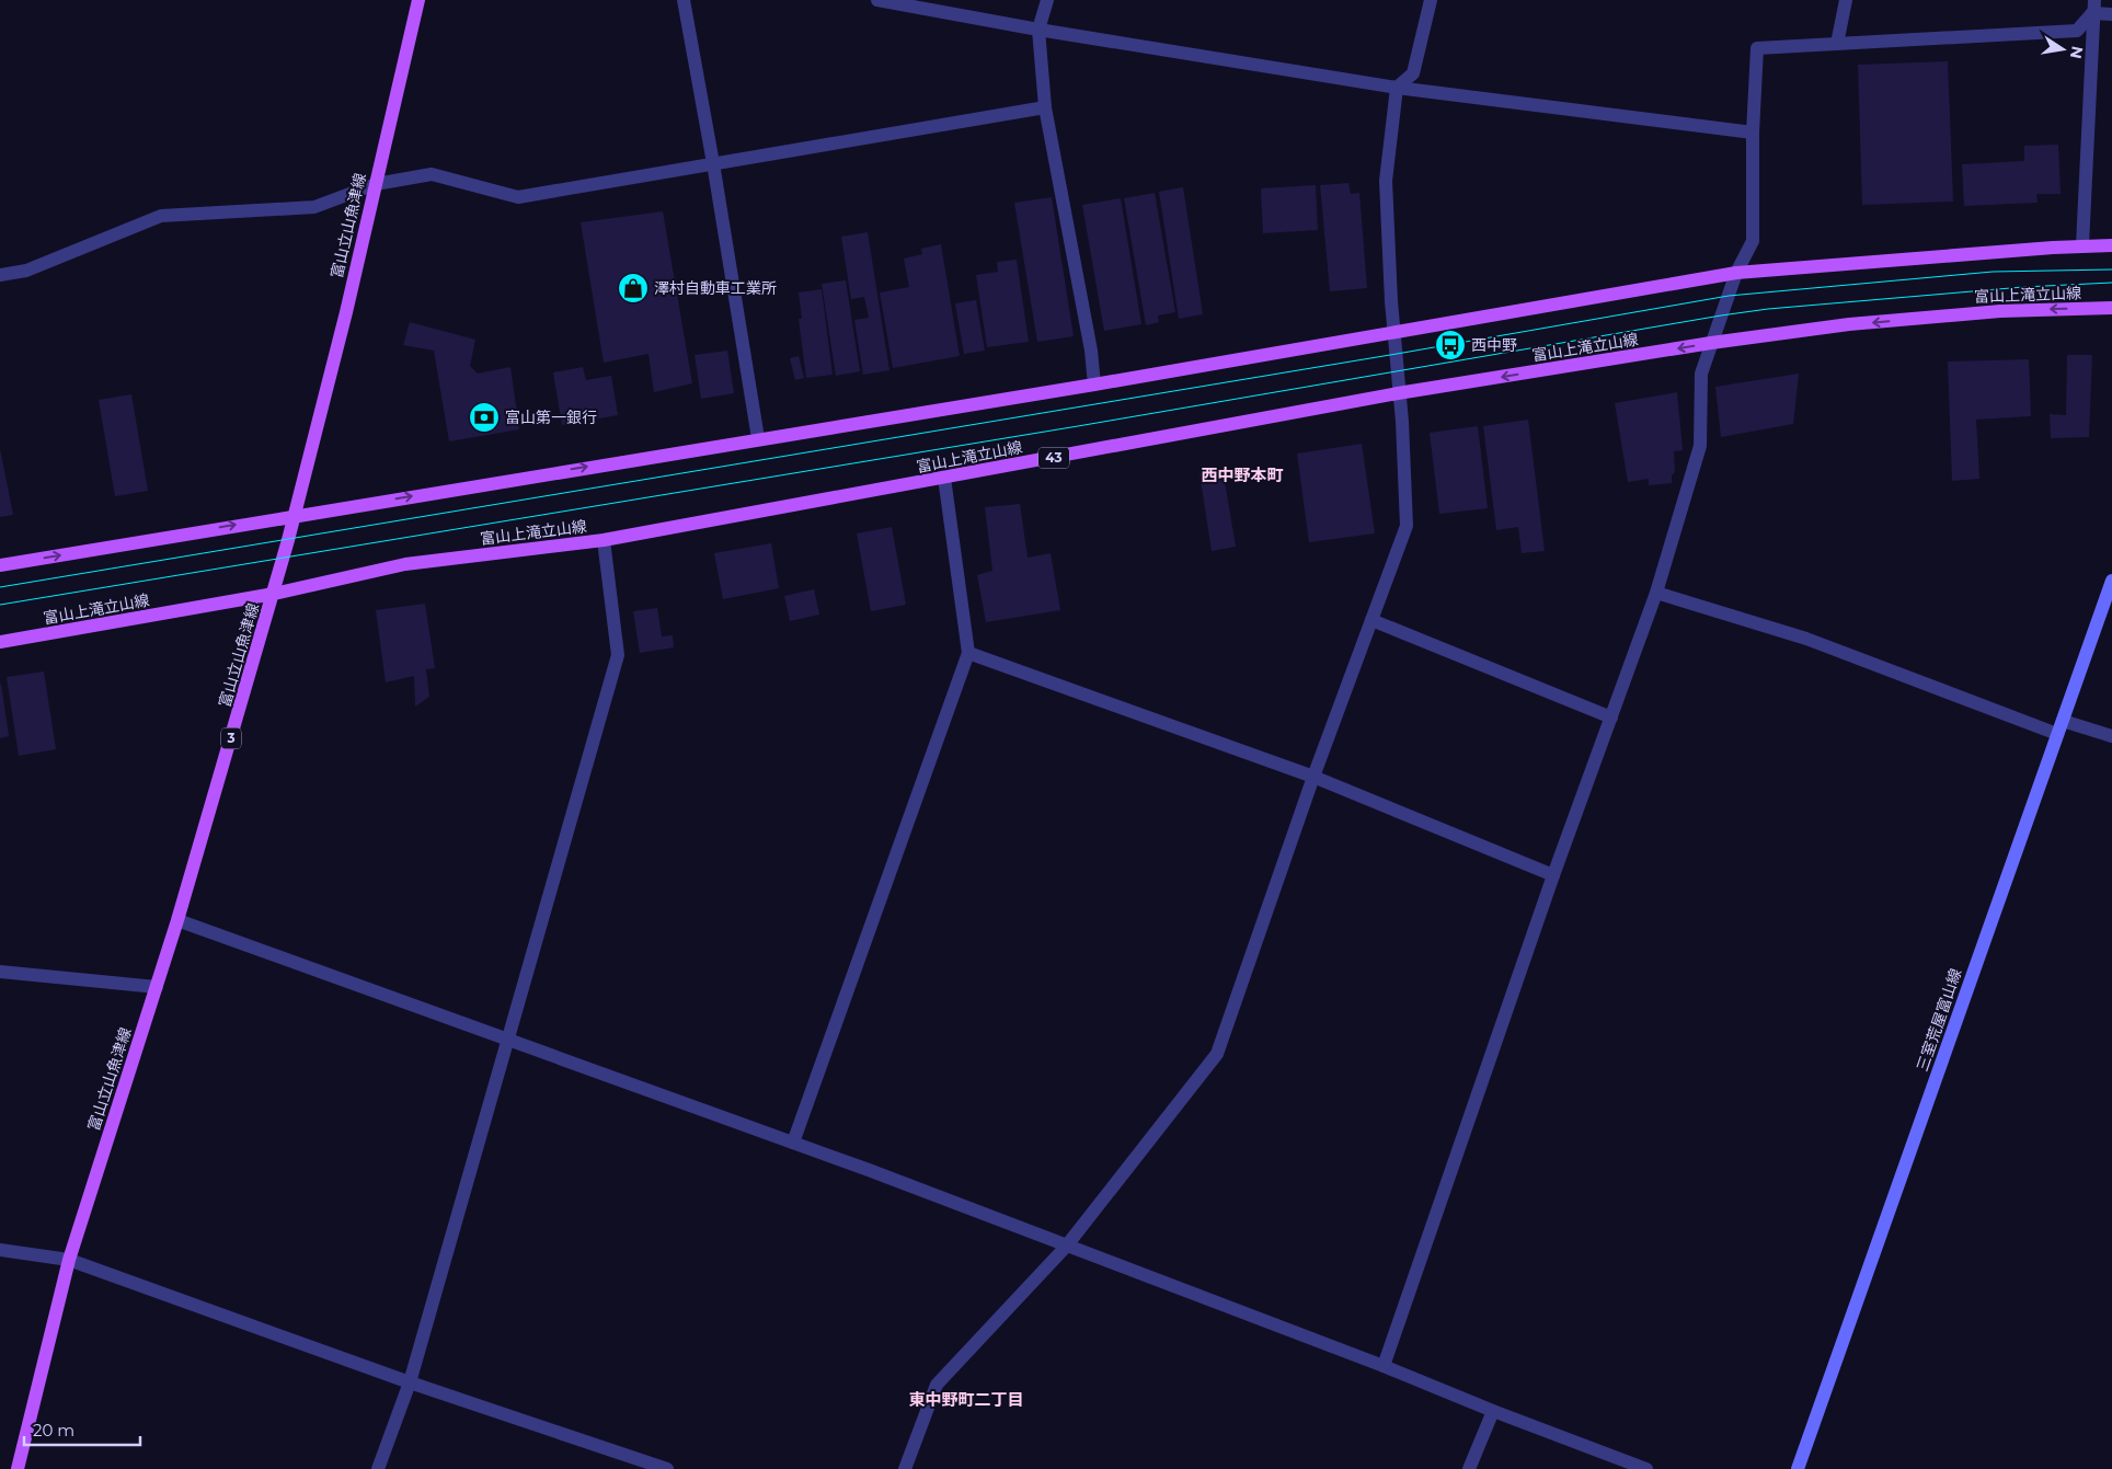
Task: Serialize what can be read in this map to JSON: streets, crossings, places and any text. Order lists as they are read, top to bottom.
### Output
{
  "streets": {
    "main road": [
      "富山立山魚津線",
      "富山上滝立山線",
      "43",
      "3",
      "三室荒屋富山線"
    ]
  },
  "crossings": [
    ["富山立山魚津線", "富山上滝立山線"]
  ],
  "districts": ["西中野本町", "東中野町二丁目"],
  "places": {
    "shop": ["澤村自動車工業所"],
    "bus stop": ["西中野"],
    "bank": ["富山第一銀行"]
  },
  "scale_bar": "20 m",
  "north": "right"
}
